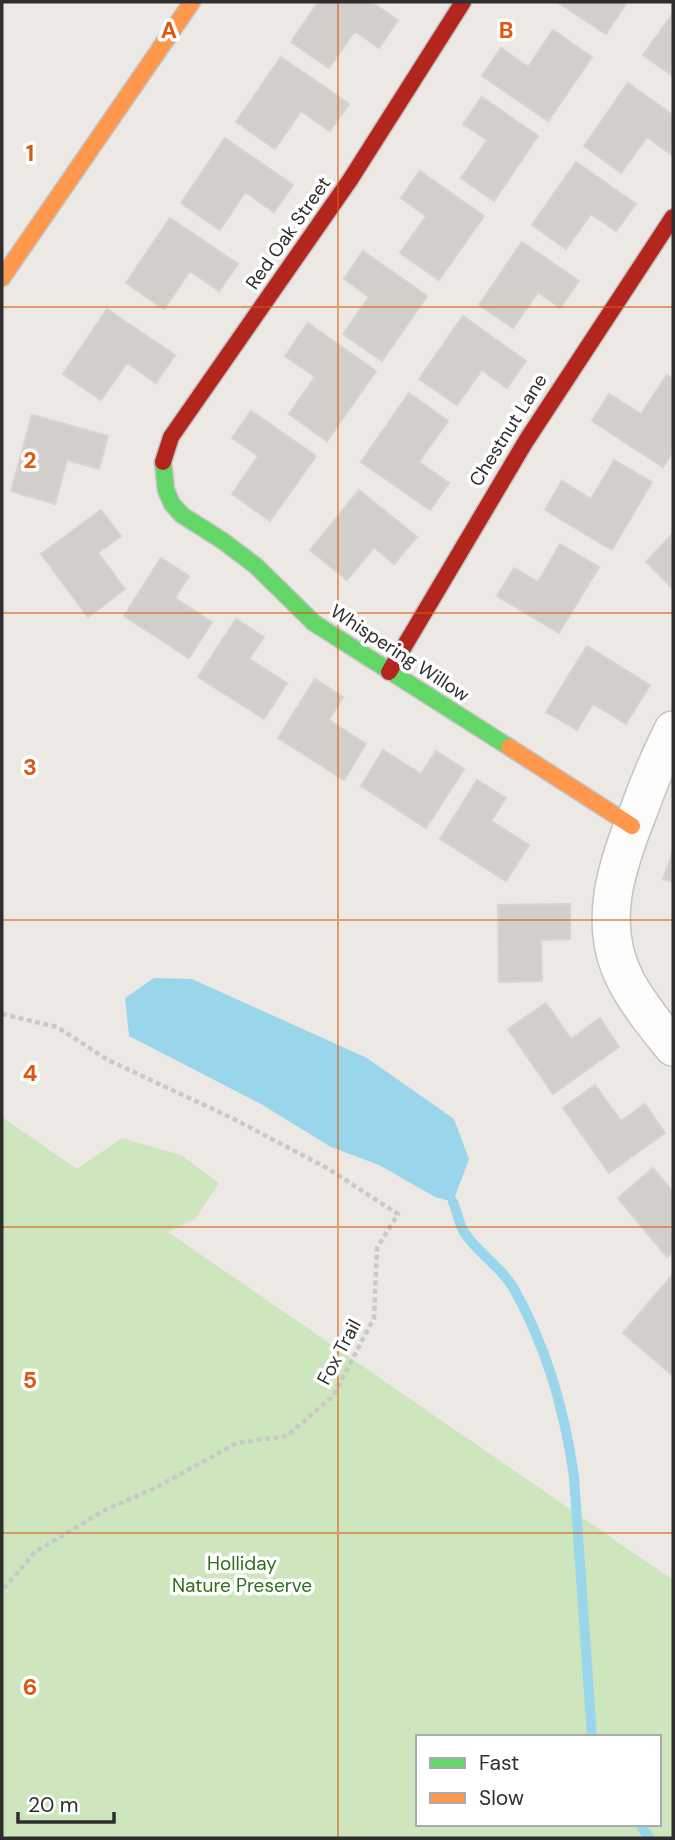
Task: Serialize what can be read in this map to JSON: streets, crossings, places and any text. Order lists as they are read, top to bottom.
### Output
{
  "streets": {
    "street": ["Red Oak Street", "Chestnut Lane", "Whispering Willow"],
    "path": ["Fox Trail"]
  },
  "crossings": [
    ["Red Oak Street", "Whispering Willow"],
    ["Chestnut Lane", "Whispering Willow"]
  ],
  "parks": ["Holliday Nature Preserve"],
  "legend": ["Fast", "Slow"],
  "scale_bar": "20 m",
  "grid": {
    "columns": ["A", "B"],
    "rows": [
      "1",
      "2",
      "3",
      "4",
      "5",
      "6"
    ]
  }
}
